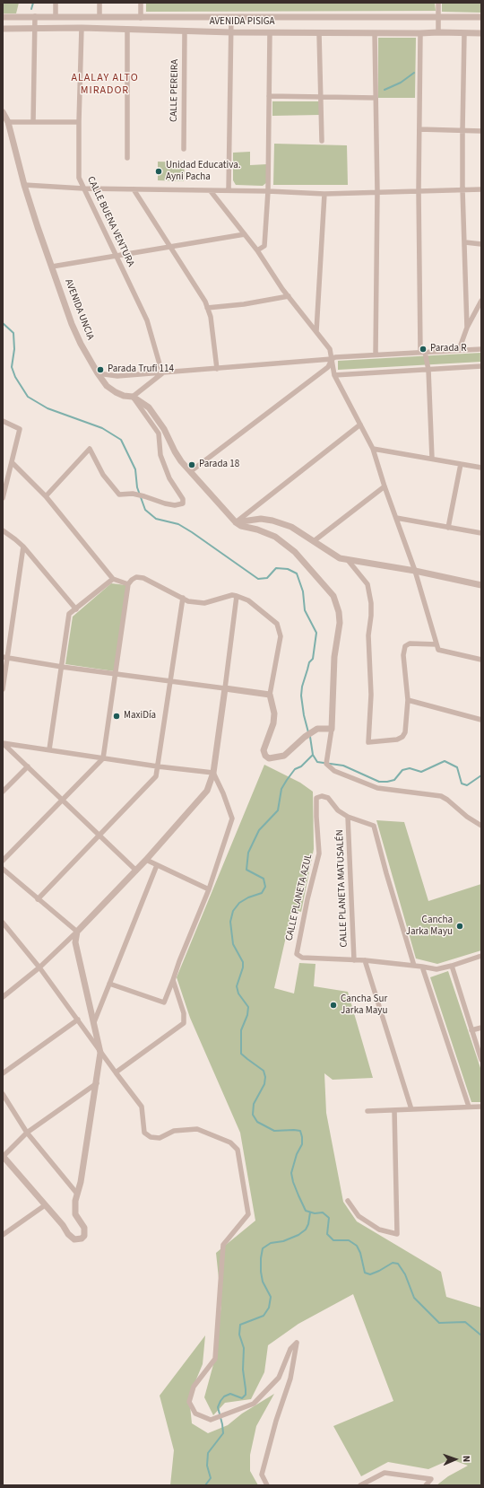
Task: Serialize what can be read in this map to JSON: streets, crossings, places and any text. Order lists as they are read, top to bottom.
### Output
{
  "streets": {
    "street": [
      "AVENIDA PISIGA",
      "CALLE PEREIRA",
      "CALLE BUENA VENTURA",
      "AVENIDA UNCIA",
      "CALLE PLANETA MATUSALÉN",
      "CALLE PLANETA AZUL"
    ]
  },
  "crossings": [
    ["AVENIDA PISIGA", "CALLE PEREIRA"],
    ["AVENIDA PISIGA", "CALLE BUENA VENTURA"],
    ["CALLE PLANETA MATUSALÉN", "CALLE PLANETA AZUL"]
  ],
  "districts": ["ALALAY ALTO MIRADOR"],
  "places": [
    "Unidad Educativa. Ayni Pacha",
    "Parada R",
    "Parada Trufi 114",
    "Parada 18",
    "MaxiDía",
    "Cancha Jarka Mayu",
    "Cancha Sur Jarka Mayu"
  ],
  "north": "right"
}
